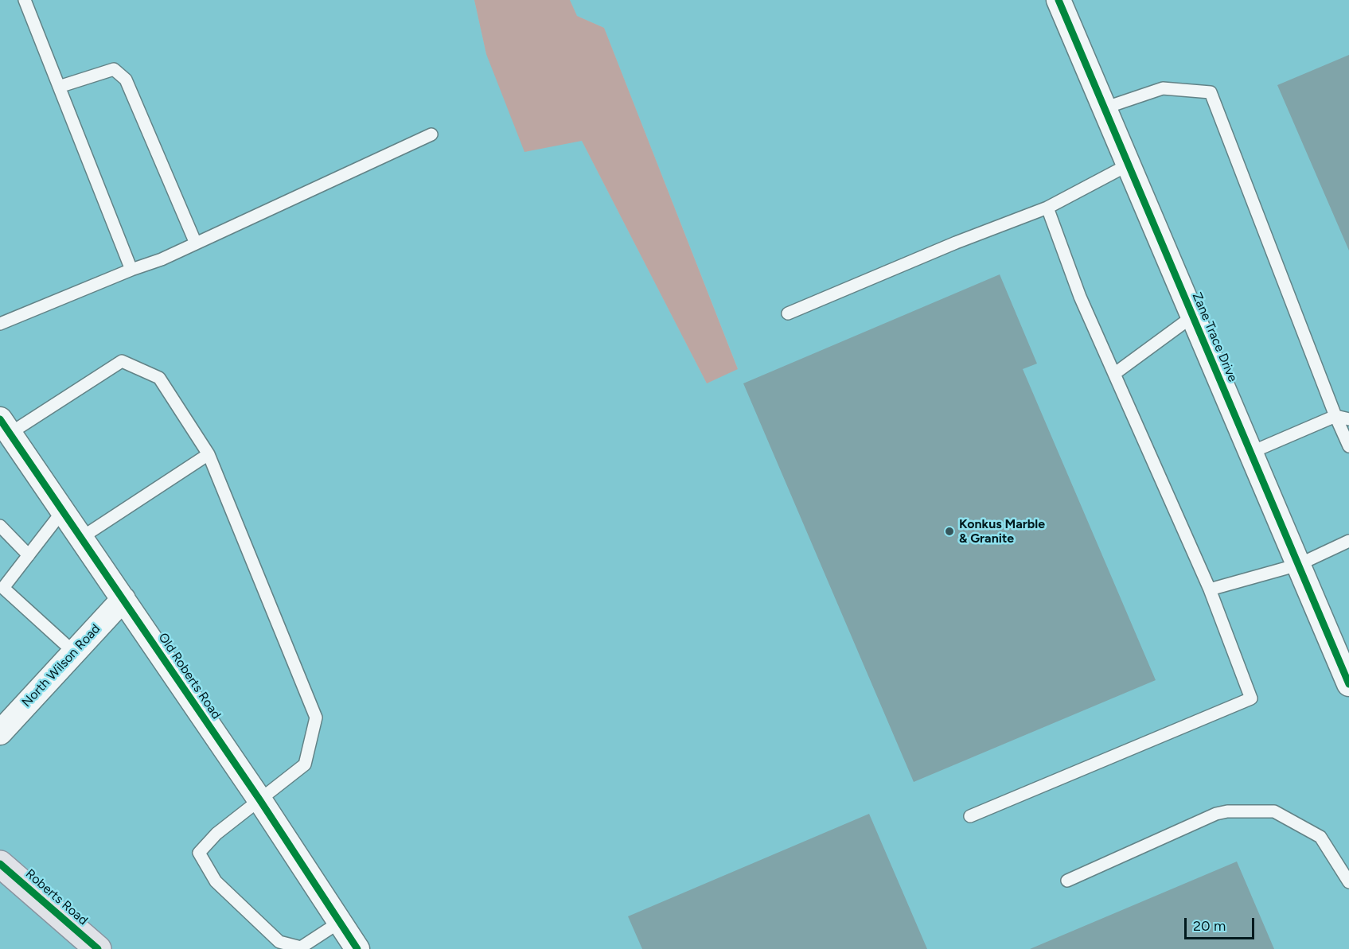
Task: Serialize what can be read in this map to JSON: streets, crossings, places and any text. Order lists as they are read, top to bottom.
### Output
{
  "streets": {
    "main road": ["Roberts Road"],
    "street": ["Zane Trace Drive", "North Wilson Road", "Old Roberts Road"]
  },
  "crossings": [
    ["North Wilson Road", "Old Roberts Road"]
  ],
  "places": ["Konkus Marble & Granite"],
  "scale_bar": "20 m"
}
